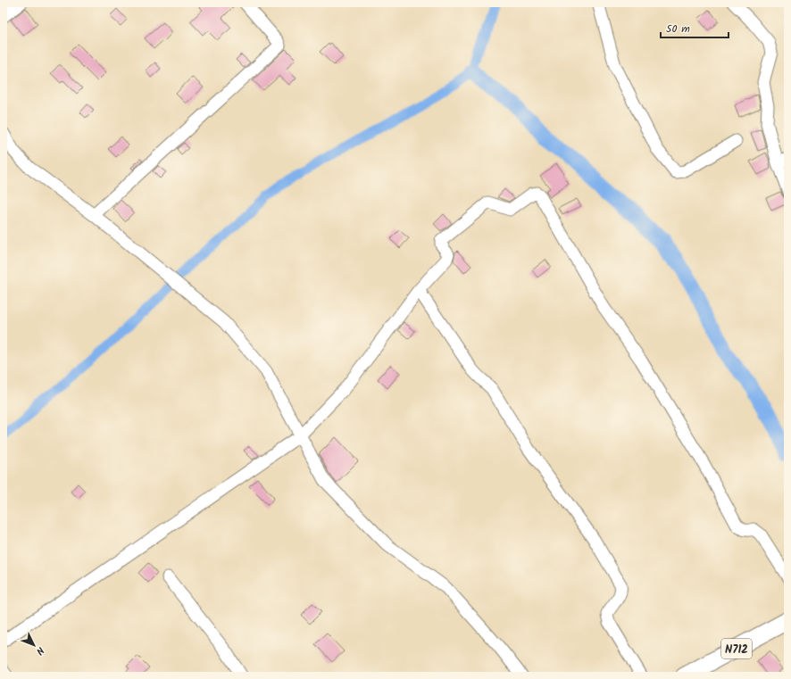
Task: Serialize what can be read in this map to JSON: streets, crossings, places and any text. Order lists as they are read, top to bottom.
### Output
{
  "streets": {
    "highway": ["N712"]
  },
  "scale_bar": "50 m",
  "north": "bottom right"
}
